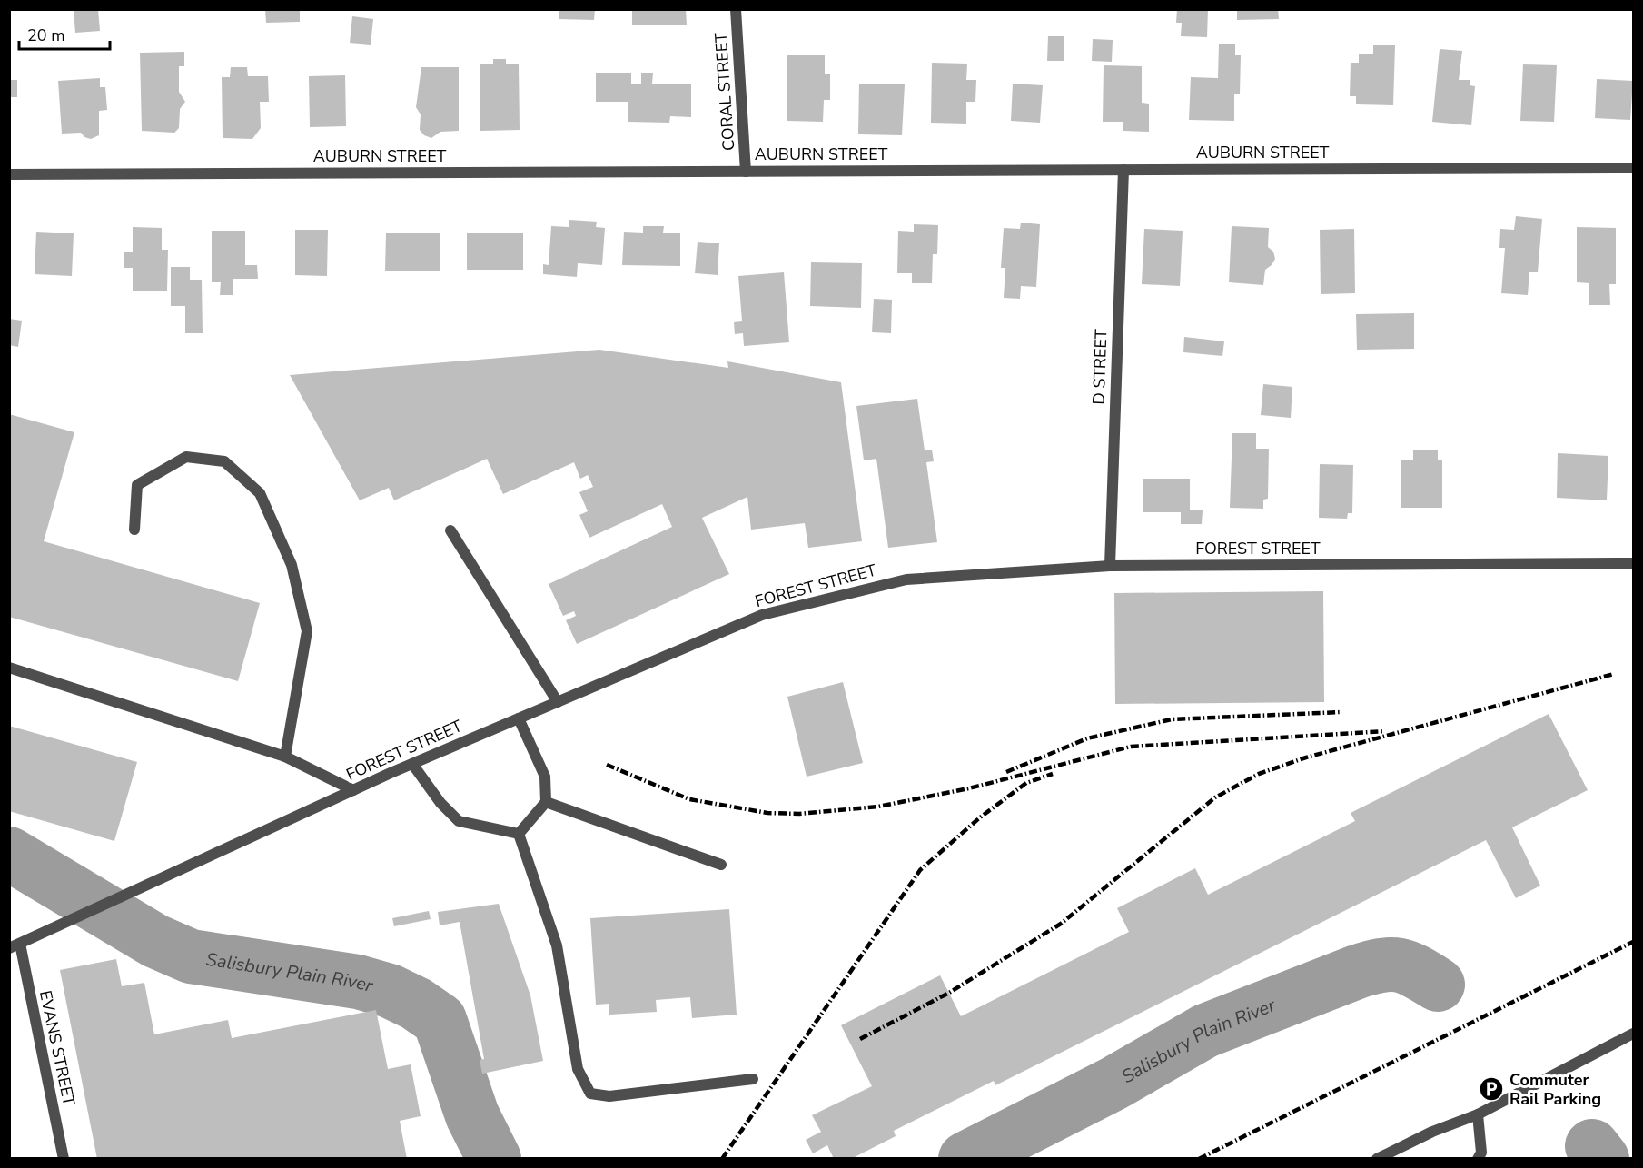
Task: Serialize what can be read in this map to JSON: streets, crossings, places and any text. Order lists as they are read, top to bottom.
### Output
{
  "streets": {
    "street": [
      "CORAL STREET",
      "AUBURN STREET",
      "D STREET",
      "FOREST STREET",
      "EVANS STREET"
    ]
  },
  "crossings": [
    ["CORAL STREET", "AUBURN STREET"],
    ["AUBURN STREET", "D STREET"],
    ["D STREET", "FOREST STREET"],
    ["FOREST STREET", "EVANS STREET"]
  ],
  "water": ["Salisbury Plain River"],
  "places": {
    "parking": ["Commuter Rail Parking"]
  },
  "scale_bar": "20 m"
}
